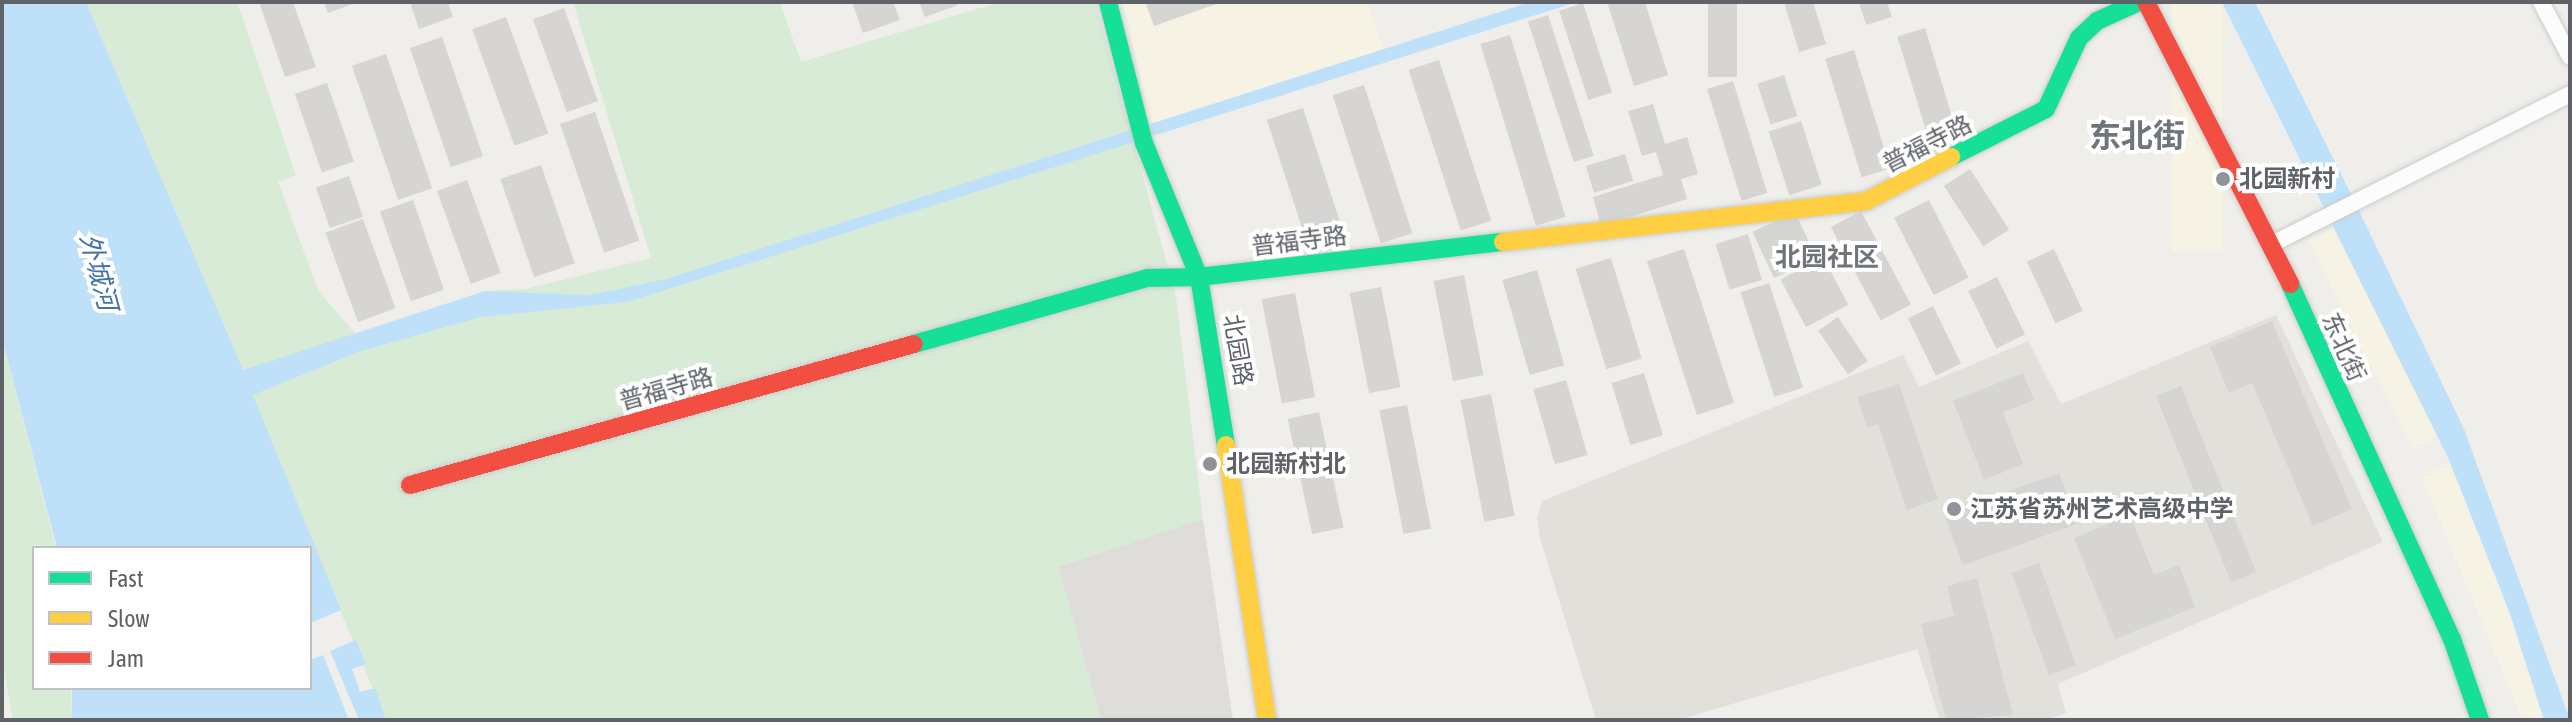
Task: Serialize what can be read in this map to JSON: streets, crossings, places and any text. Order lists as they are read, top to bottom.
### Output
{
  "streets": {
    "street": ["普福寺路", "东北街", "北园路"]
  },
  "crossings": [
    ["普福寺路", "北园路"]
  ],
  "districts": ["东北街", "北园社区"],
  "water": ["外城河"],
  "places": ["北园新村", "北园新村北", "江苏省苏州艺术高级中学"],
  "legend": ["Fast", "Slow", "Jam"]
}
